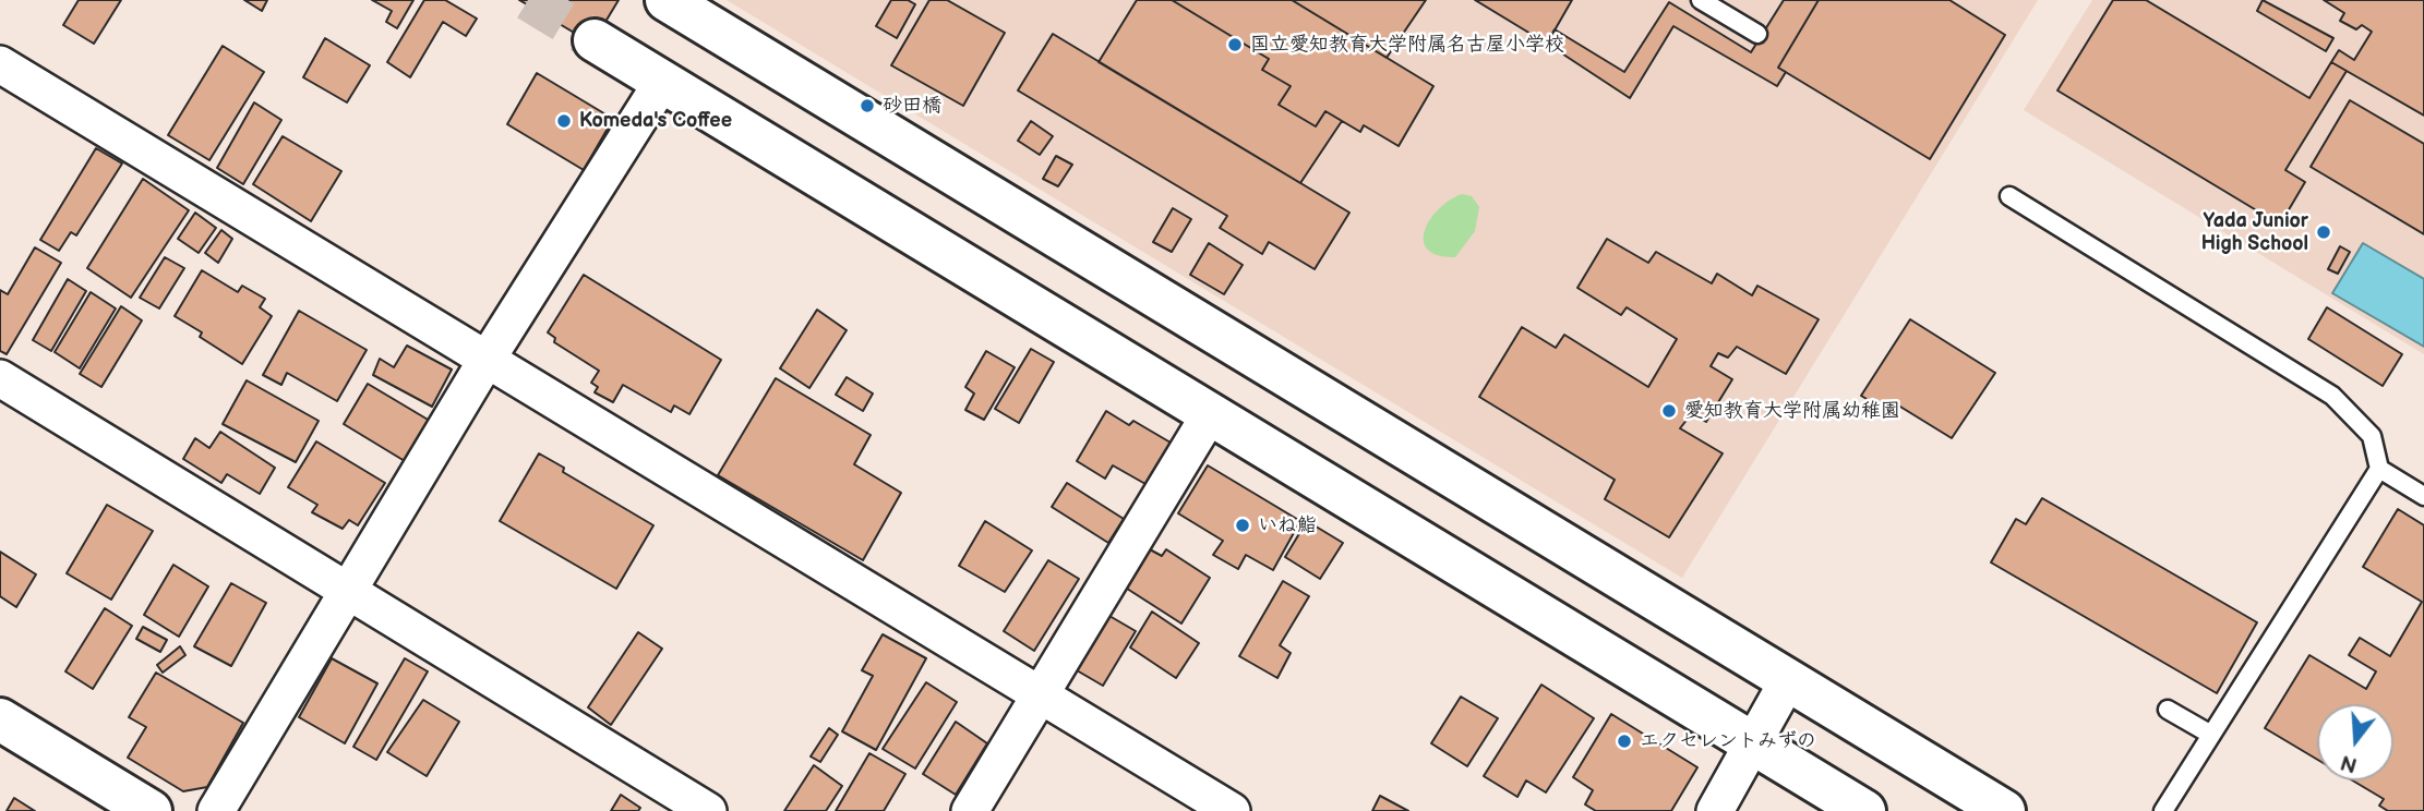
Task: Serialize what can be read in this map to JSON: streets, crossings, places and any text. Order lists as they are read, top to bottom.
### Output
{
  "places": [
    "国立愛知教育大学附属名古屋小学校",
    "砂田橋",
    "Komeda's Coffee",
    "Yada Junior High School",
    "愛知教育大学附属幼稚園",
    "いね鮨",
    "エクセレントみずの"
  ],
  "north": "bottom"
}
